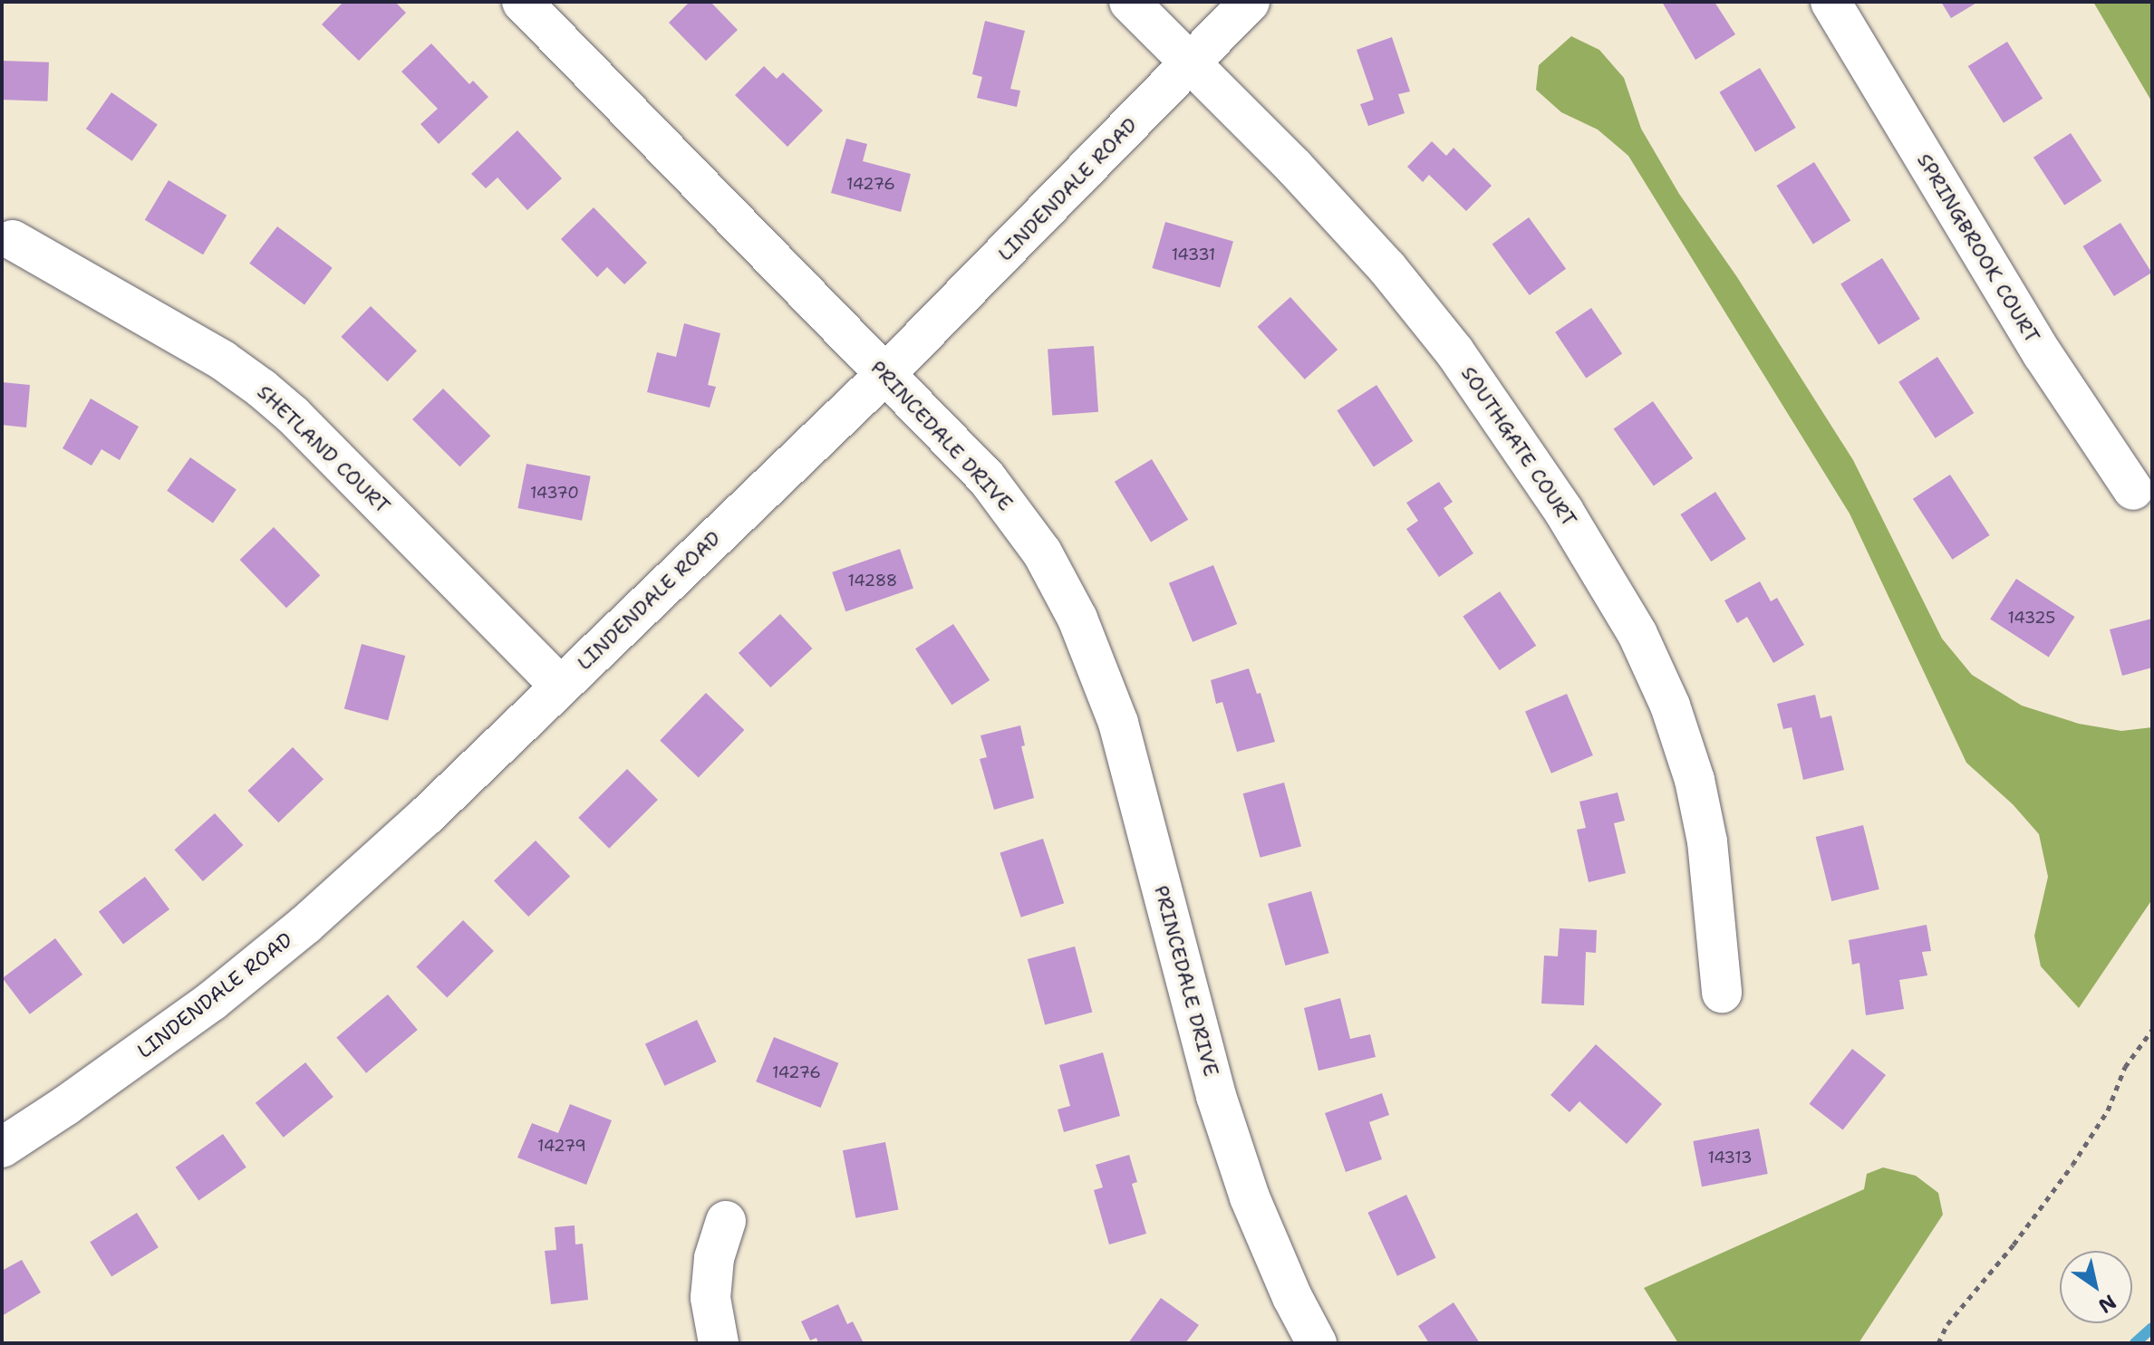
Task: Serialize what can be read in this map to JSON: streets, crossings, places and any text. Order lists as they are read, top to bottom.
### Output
{
  "streets": {
    "street": [
      "LINDENDALE ROAD",
      "SPRINGBROOK COURT",
      "PRINCEDALE DRIVE",
      "SOUTHGATE COURT",
      "SHETLAND COURT"
    ]
  },
  "crossings": [
    ["LINDENDALE ROAD", "PRINCEDALE DRIVE"],
    ["LINDENDALE ROAD", "SOUTHGATE COURT"],
    ["LINDENDALE ROAD", "SHETLAND COURT"]
  ],
  "house_numbers": [
    "14276",
    "14331",
    "14370",
    "14288",
    "14325",
    "14276",
    "14279",
    "14313"
  ],
  "north": "bottom right"
}
